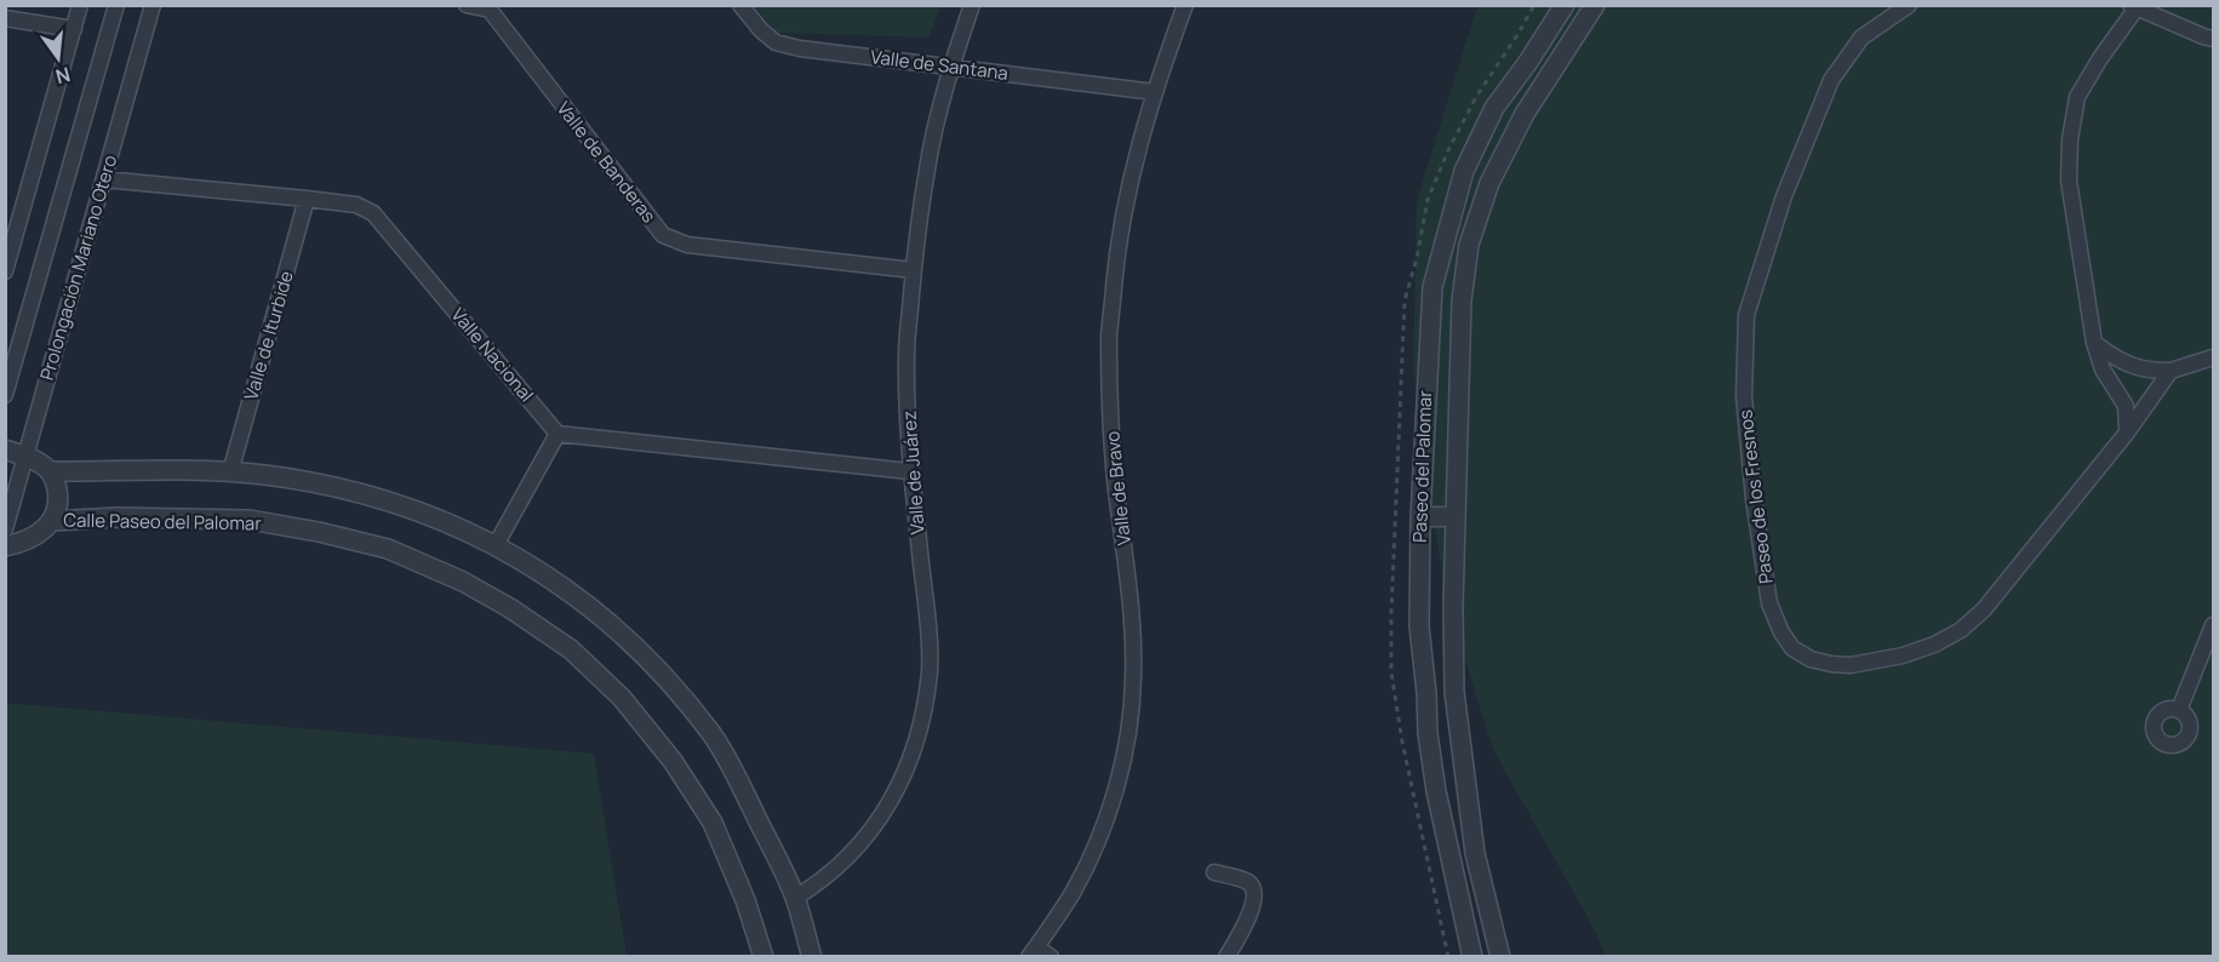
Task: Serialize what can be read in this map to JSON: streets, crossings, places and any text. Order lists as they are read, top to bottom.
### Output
{
  "streets": {
    "street": [
      "Valle de Santana",
      "Valle de Banderas",
      "Prolongación Mariano Otero",
      "Valle de Iturbide",
      "Valle Nacional",
      "Paseo del Palomar",
      "Valle de Juárez",
      "Valle de Bravo",
      "Paseo de los Fresnos",
      "Calle Paseo del Palomar"
    ]
  },
  "crossings": [
    ["Valle de Santana", "Valle de Juárez"],
    ["Valle de Santana", "Valle de Bravo"],
    ["Valle de Banderas", "Valle de Juárez"],
    ["Prolongación Mariano Otero", "Valle Nacional"],
    ["Valle de Iturbide", "Valle Nacional"]
  ],
  "north": "bottom"
}
